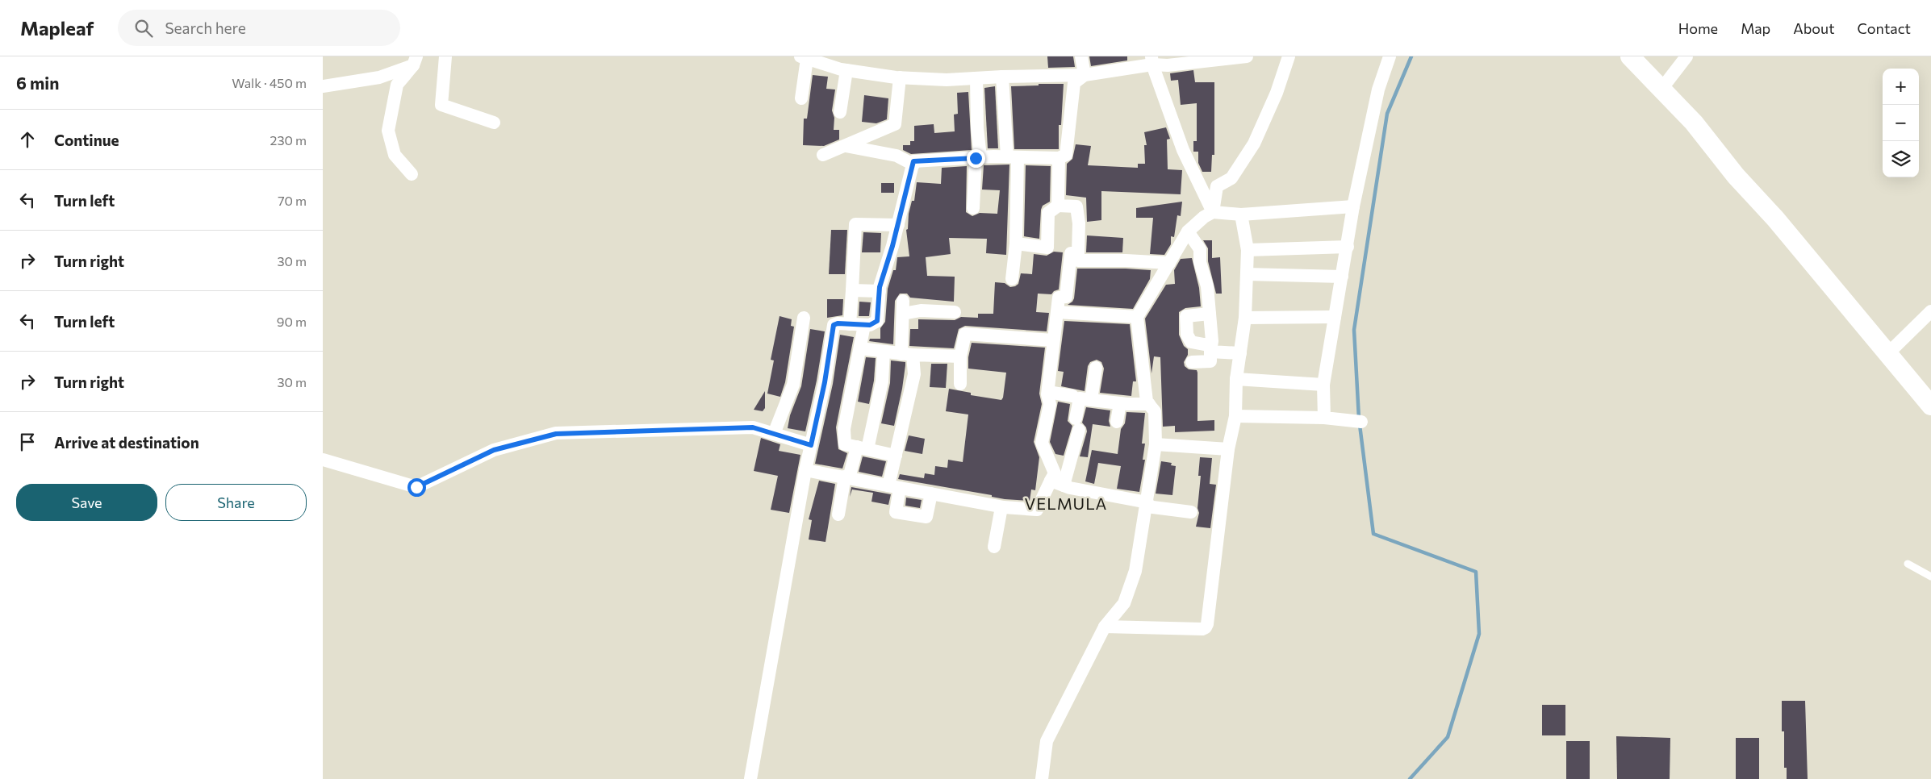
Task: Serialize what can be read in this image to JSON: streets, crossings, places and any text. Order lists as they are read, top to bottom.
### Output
{
  "districts": ["VELMULA"],
  "page": {
    "header": "Mapleaf",
    "search": "Search here",
    "nav": [
      "Home",
      "Map",
      "About",
      "Contact"
    ],
    "heading": ["6 min", "Walk · 450 m"],
    "map_buttons": ["+", "−"],
    "list": [
      ["Continue", "230 m"],
      ["Turn left", "70 m"],
      ["Turn right", "30 m"],
      ["Turn left", "90 m"],
      ["Turn right", "30 m"],
      "Arrive at destination"
    ],
    "buttons": ["Save", "Share"]
  }
}
